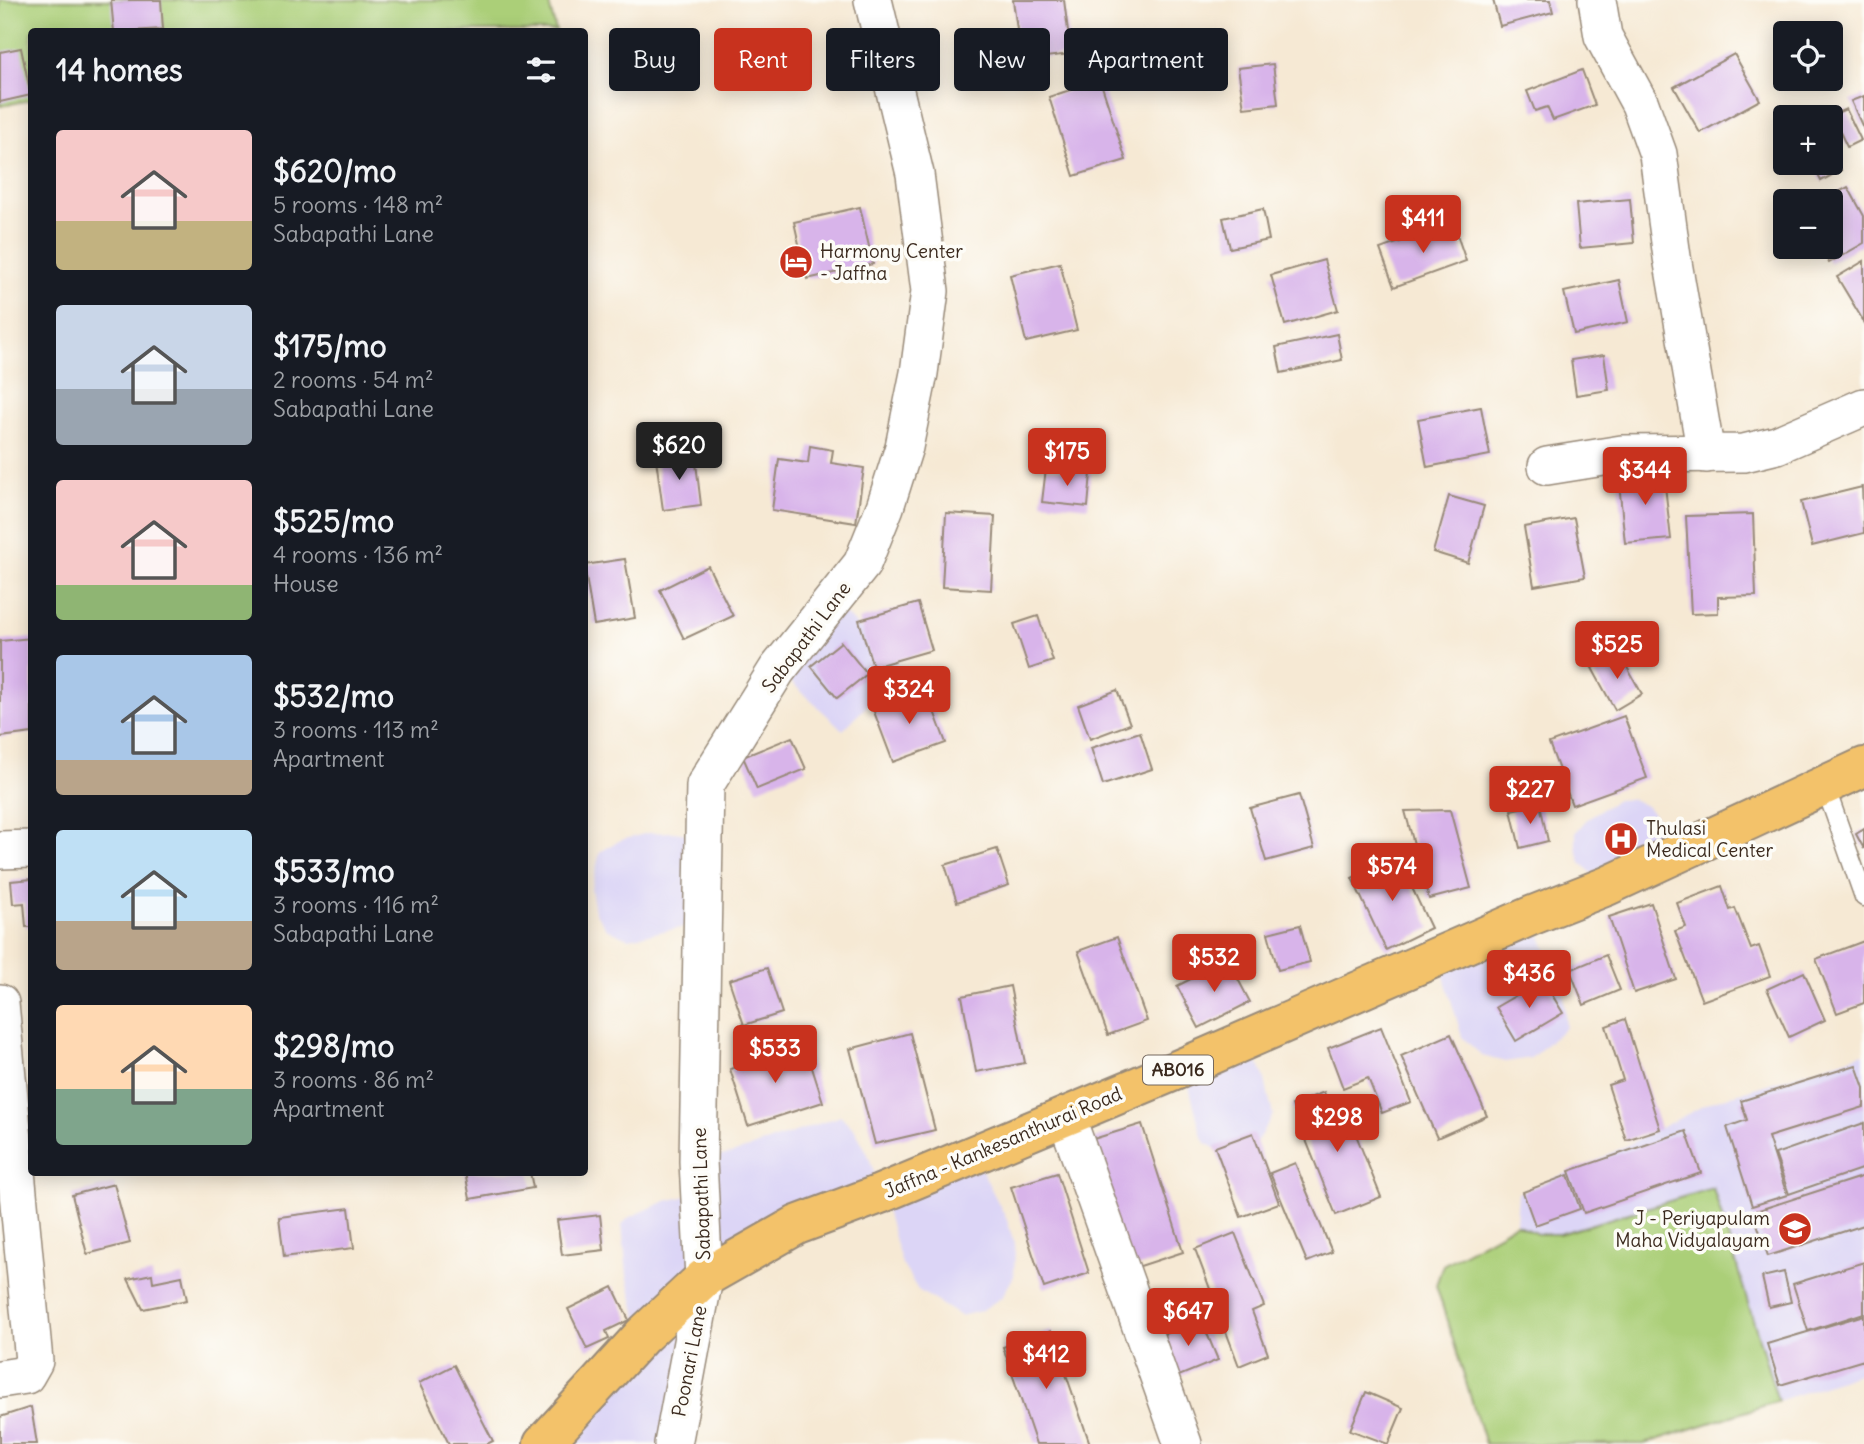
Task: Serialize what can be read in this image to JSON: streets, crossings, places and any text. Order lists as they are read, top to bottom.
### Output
{
  "streets": {
    "main road": ["AB016", "Jaffna - Kankesanthurai Road"],
    "street": ["Sabapathi Lane", "Poonari Lane"]
  },
  "crossings": [
    ["Sabapathi Lane", "Jaffna - Kankesanthurai Road"],
    ["Sabapathi Lane", "Poonari Lane"],
    ["Jaffna - Kankesanthurai Road", "Poonari Lane"]
  ],
  "places": {
    "hotel": ["Harmony Center - Jaffna"],
    "hospital": ["Thulasi Medical Center"],
    "school or university": ["J - Periyapulam Maha Vidyalayam"]
  },
  "page": {
    "map_buttons": ["+", "−"],
    "chip": [
      "Buy",
      "Rent",
      "Filters",
      "New",
      "Apartment"
    ],
    "heading": "14 homes",
    "list": [
      {
        "name": "$620/mo",
        "note": "5 rooms · 148 m² · Sabapathi Lane"
      },
      {
        "name": "$175/mo",
        "note": "2 rooms · 54 m² · Sabapathi Lane"
      },
      {
        "name": "$525/mo",
        "note": "4 rooms · 136 m² · House"
      },
      {
        "name": "$532/mo",
        "note": "3 rooms · 113 m² · Apartment"
      },
      {
        "name": "$533/mo",
        "note": "3 rooms · 116 m² · Sabapathi Lane"
      },
      {
        "name": "$298/mo",
        "note": "3 rooms · 86 m² · Apartment"
      }
    ],
    "price": [
      "$411",
      "$620",
      "$175",
      "$344",
      "$525",
      "$324",
      "$227",
      "$574",
      "$532",
      "$436",
      "$533",
      "$298",
      "$647",
      "$412"
    ]
  }
}
